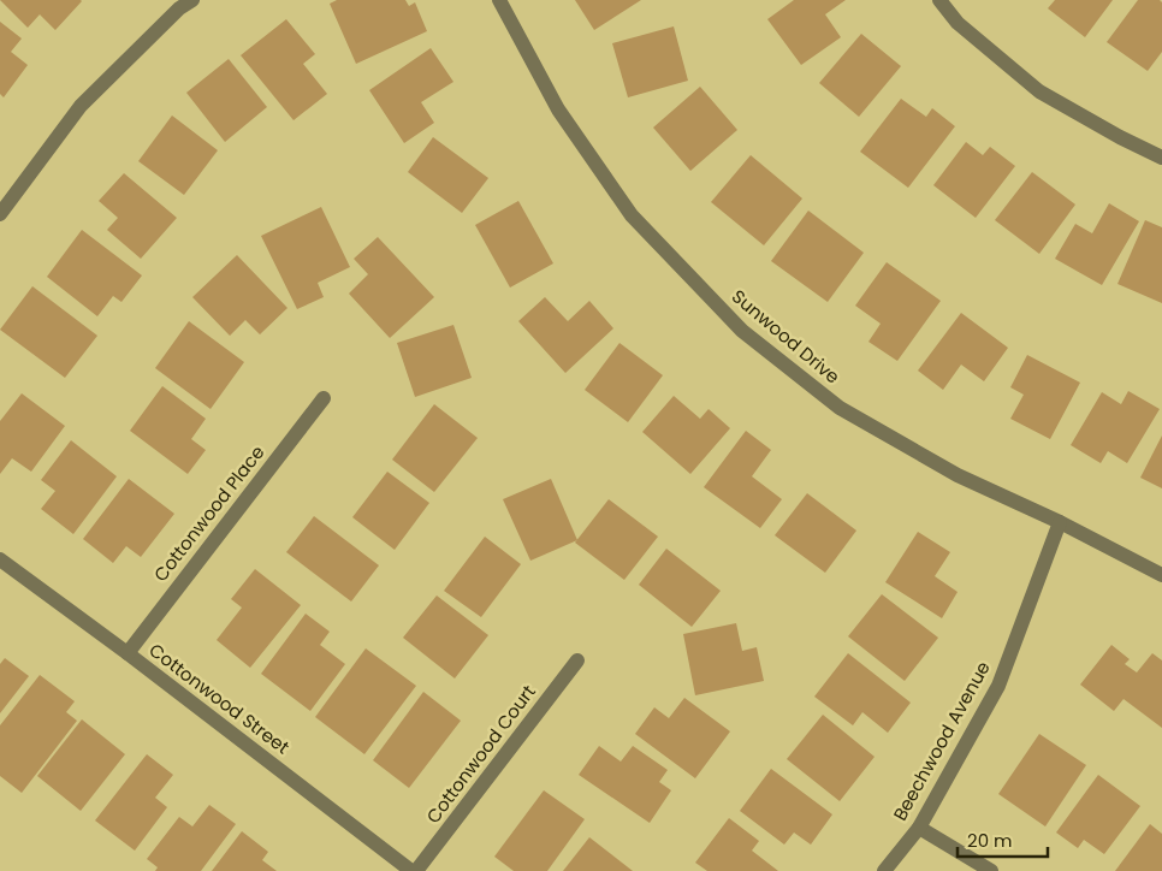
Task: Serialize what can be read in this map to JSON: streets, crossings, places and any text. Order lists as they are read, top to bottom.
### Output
{
  "streets": {
    "street": [
      "Sunwood Drive",
      "Cottonwood Place",
      "Cottonwood Street",
      "Beechwood Avenue",
      "Cottonwood Court"
    ]
  },
  "crossings": [
    ["Sunwood Drive", "Beechwood Avenue"],
    ["Cottonwood Place", "Cottonwood Street"]
  ],
  "scale_bar": "20 m"
}
